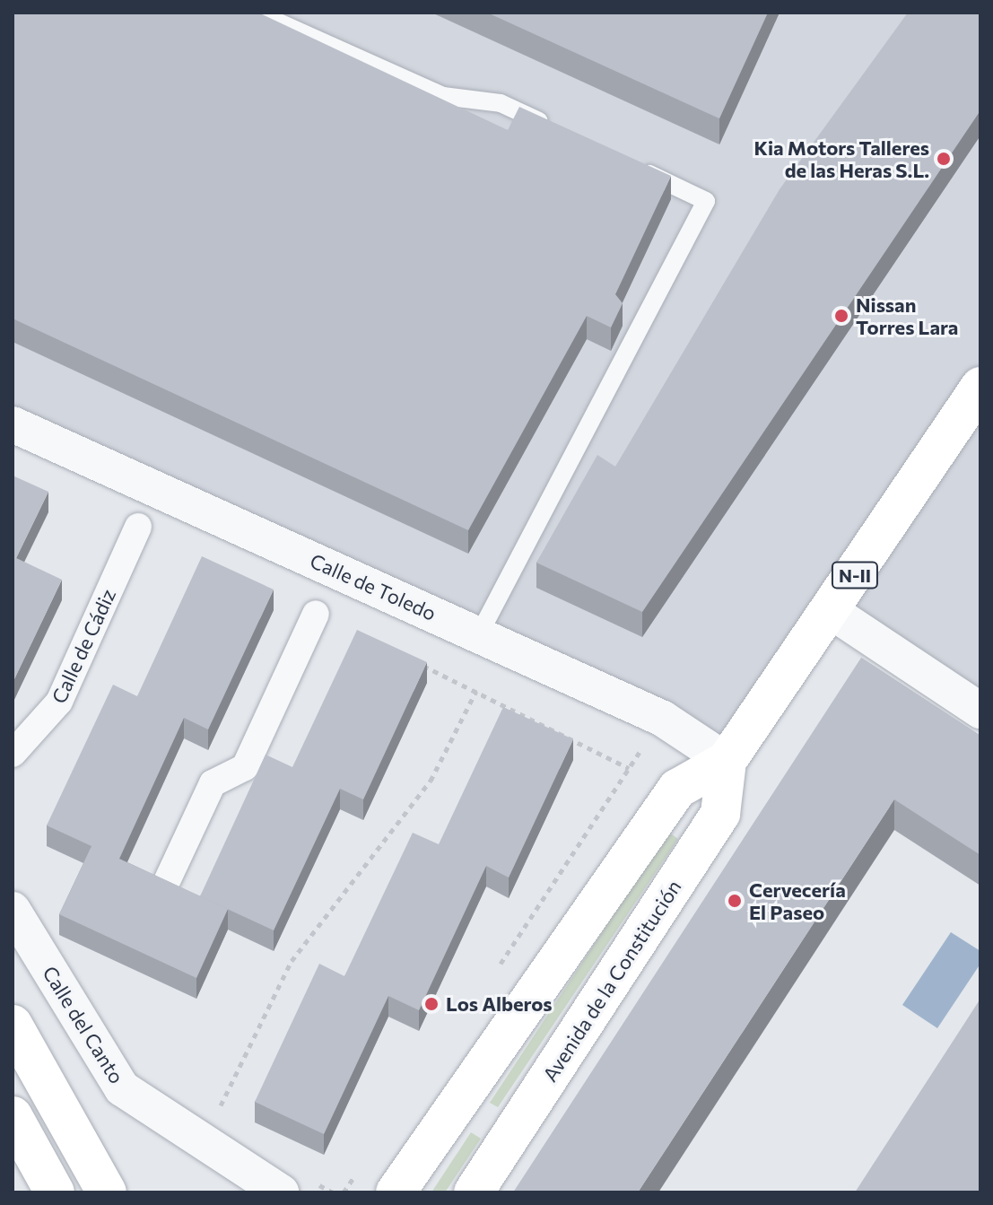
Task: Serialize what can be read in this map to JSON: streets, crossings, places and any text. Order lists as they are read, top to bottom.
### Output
{
  "streets": {
    "main road": ["N-II", "Avenida de la Constitución"],
    "street": ["Calle de Toledo", "Calle de Cádiz", "Calle del Canto"]
  },
  "crossings": [
    ["Calle de Toledo", "Avenida de la Constitución"]
  ],
  "places": [
    "Kia Motors Talleres de las Heras S.L.",
    "Nissan Torres Lara",
    "Cervecería El Paseo",
    "Los Alberos"
  ]
}
